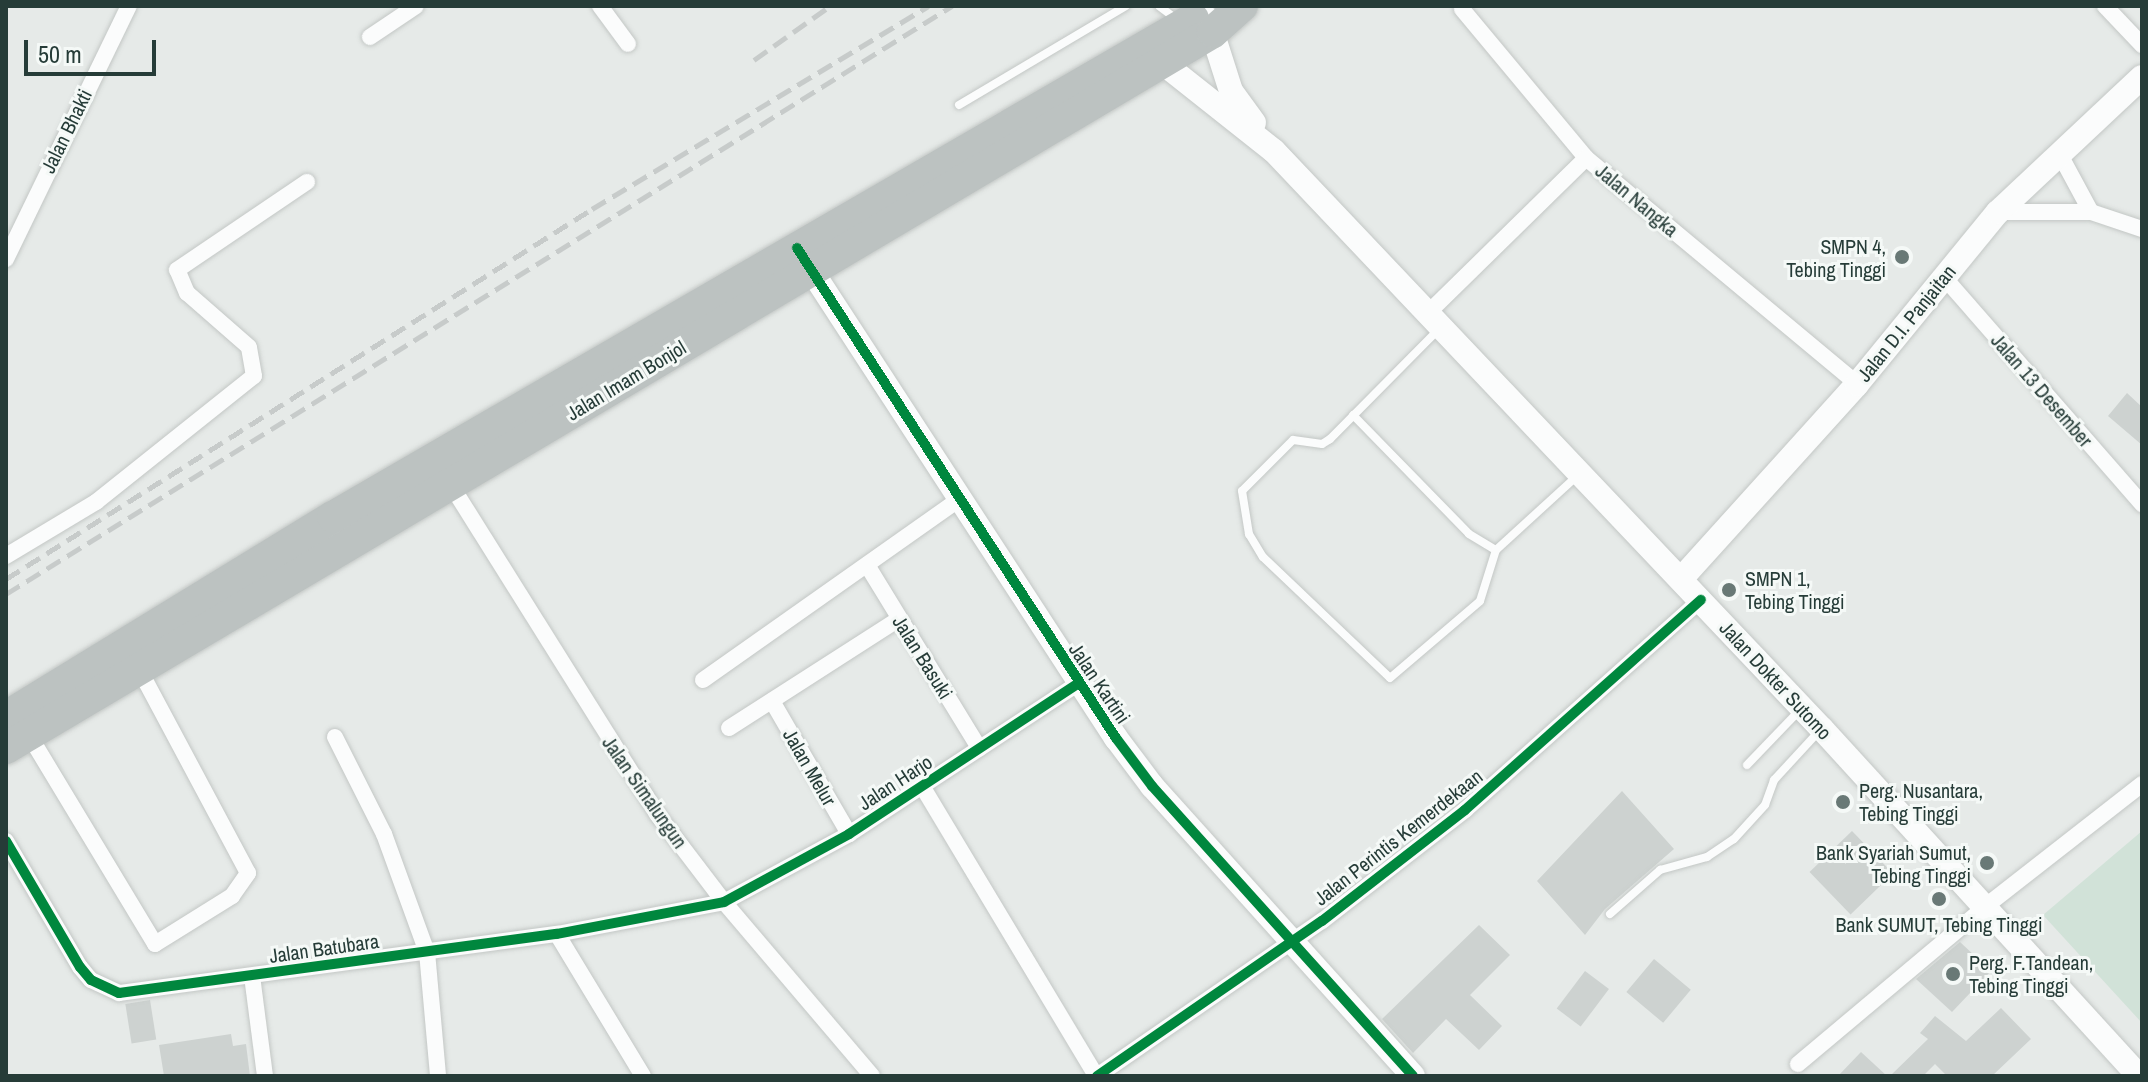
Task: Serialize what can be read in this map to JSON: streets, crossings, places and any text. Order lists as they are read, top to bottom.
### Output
{
  "streets": {
    "highway": ["Jalan Imam Bonjol"],
    "street": [
      "Jalan Bhakti",
      "Jalan Nangka",
      "Jalan D.I. Panjaitan",
      "Jalan 13 Desember",
      "Jalan Basuki",
      "Jalan Dokter Sutomo",
      "Jalan Kartini",
      "Jalan Melur",
      "Jalan Harjo",
      "Jalan Simalungun",
      "Jalan Perintis Kemerdekaan",
      "Jalan Batubara"
    ]
  },
  "crossings": [
    ["Jalan Nangka", "Jalan D.I. Panjaitan"],
    ["Jalan Nangka", "Jalan Dokter Sutomo"],
    ["Jalan D.I. Panjaitan", "Jalan 13 Desember"],
    ["Jalan D.I. Panjaitan", "Jalan Dokter Sutomo"],
    ["Jalan Imam Bonjol", "Jalan Dokter Sutomo"],
    ["Jalan Imam Bonjol", "Jalan Kartini"],
    ["Jalan Imam Bonjol", "Jalan Simalungun"],
    ["Jalan Basuki", "Jalan Harjo"],
    ["Jalan Dokter Sutomo", "Jalan Perintis Kemerdekaan"],
    ["Jalan Kartini", "Jalan Harjo"],
    ["Jalan Kartini", "Jalan Perintis Kemerdekaan"],
    ["Jalan Melur", "Jalan Harjo"],
    ["Jalan Harjo", "Jalan Simalungun"],
    ["Jalan Harjo", "Jalan Batubara"],
    ["Jalan Simalungun", "Jalan Batubara"]
  ],
  "places": [
    "SMPN 4, Tebing Tinggi",
    "SMPN 1, Tebing Tinggi",
    "Perg. Nusantara, Tebing Tinggi",
    "Bank Syariah Sumut, Tebing Tinggi",
    "Bank SUMUT, Tebing Tinggi",
    "Perg. F.Tandean, Tebing Tinggi"
  ],
  "scale_bar": "50 m"
}
